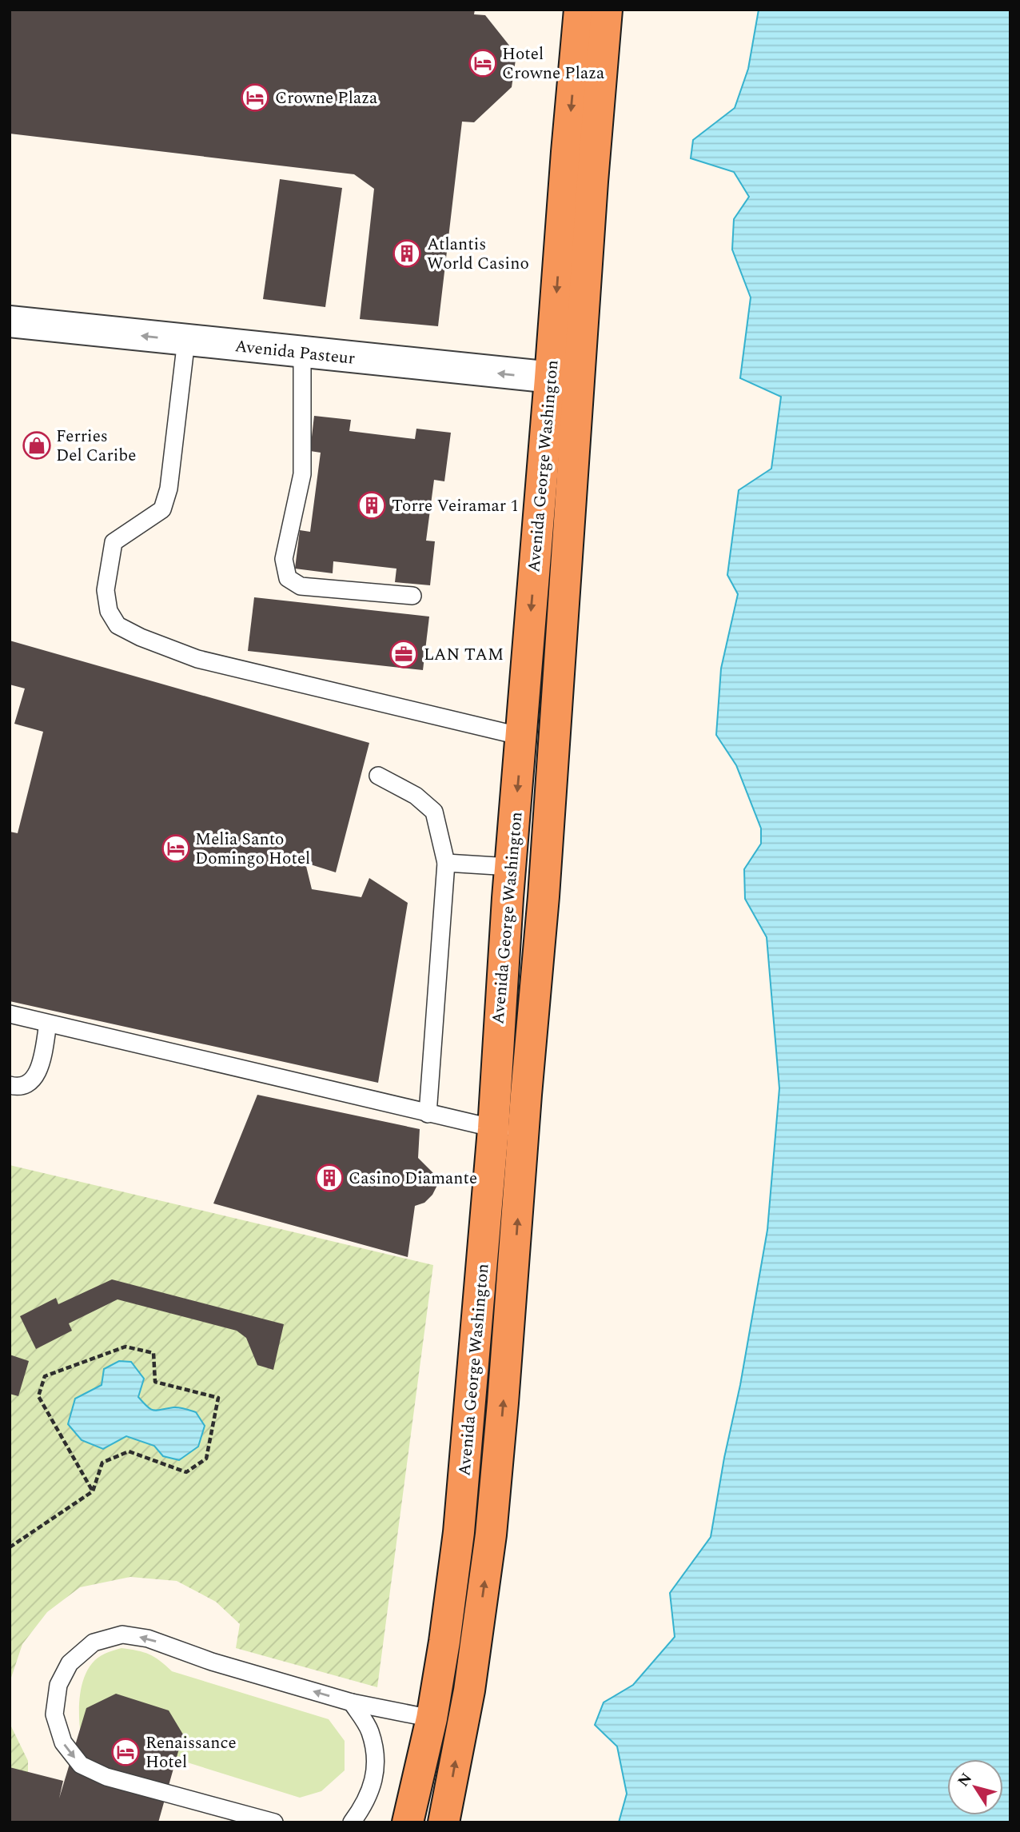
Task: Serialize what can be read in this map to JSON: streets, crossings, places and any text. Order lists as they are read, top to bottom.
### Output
{
  "streets": {
    "highway": ["Avenida George Washington"],
    "street": ["Avenida Pasteur"]
  },
  "crossings": [
    ["Avenida Pasteur", "Avenida George Washington"]
  ],
  "one_way": ["Avenida Pasteur"],
  "places": {
    "hotel": [
      "Hotel Crowne Plaza",
      "Crowne Plaza",
      "Melia Santo Domingo Hotel",
      "Renaissance Hotel"
    ],
    "building": ["Atlantis World Casino", "Torre Veiramar 1", "Casino Diamante"],
    "shop": ["Ferries Del Caribe"],
    "office": ["LAN TAM"]
  },
  "north": "top left"
}
